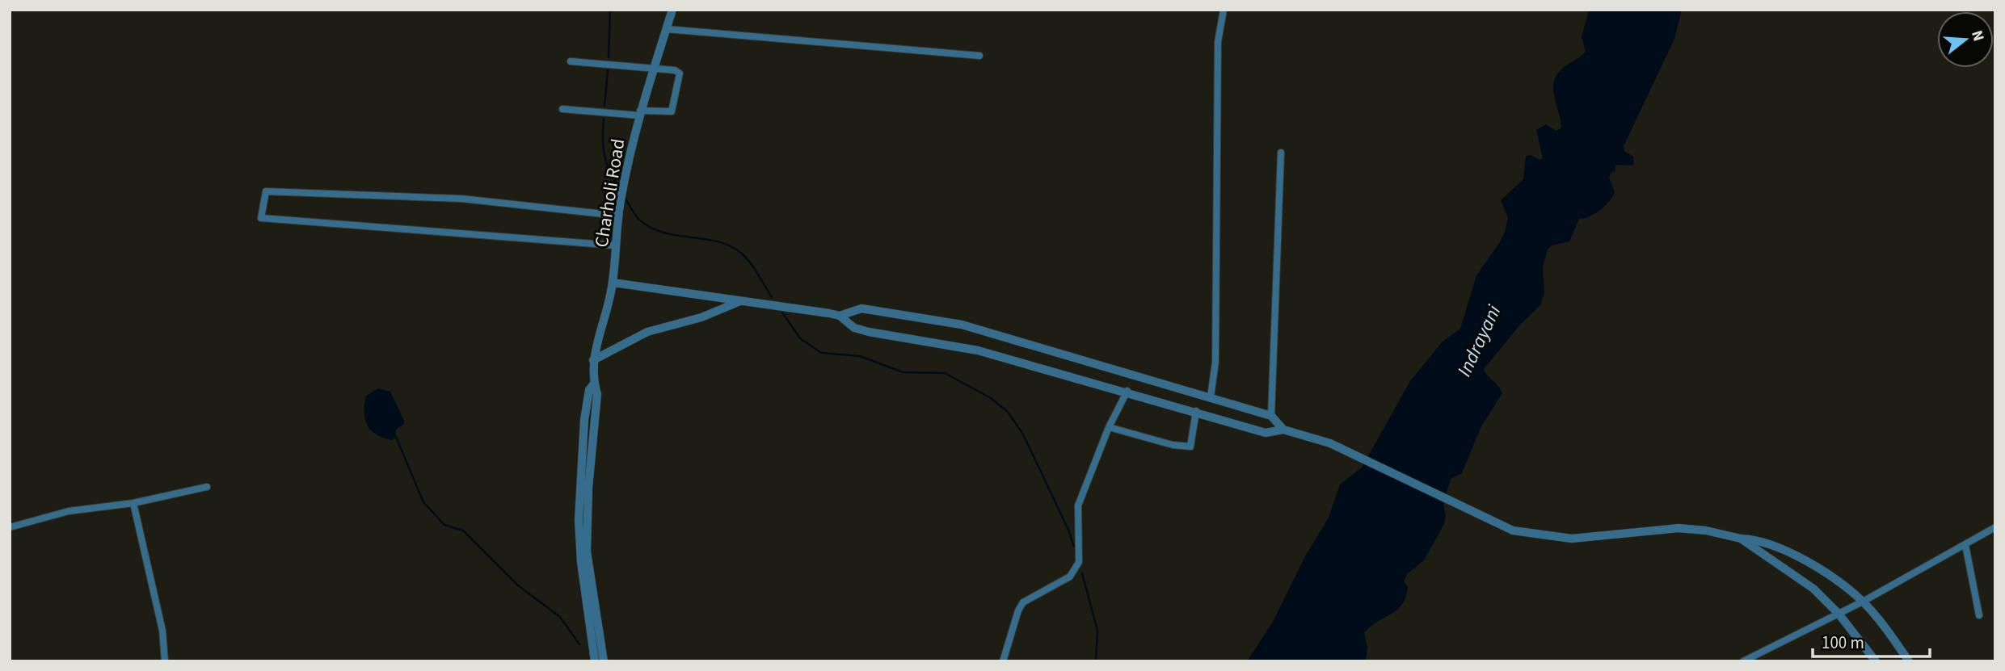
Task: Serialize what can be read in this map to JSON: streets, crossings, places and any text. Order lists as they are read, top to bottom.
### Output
{
  "streets": {
    "street": ["Charholi Road"]
  },
  "water": ["Indrayani"],
  "scale_bar": "100 m",
  "north": "right"
}
